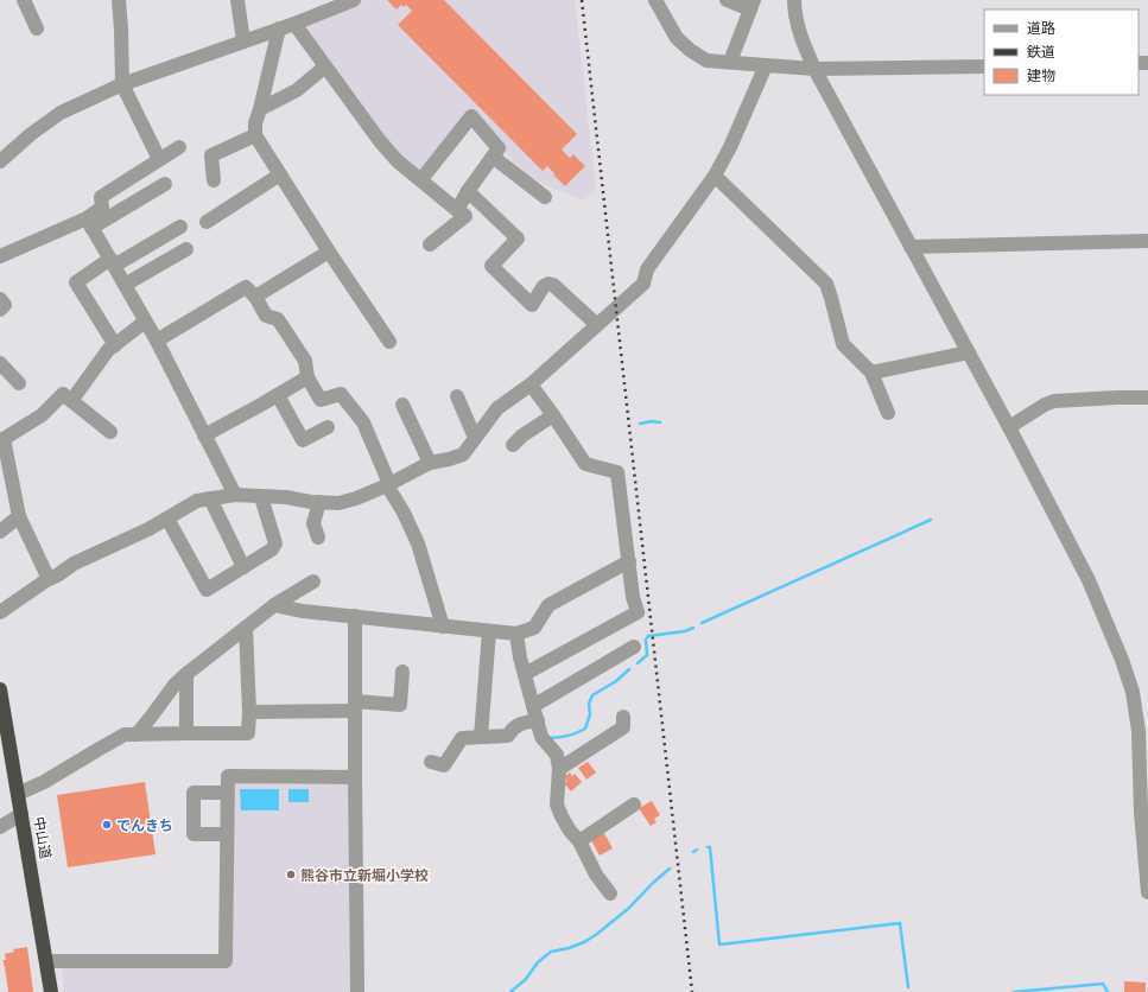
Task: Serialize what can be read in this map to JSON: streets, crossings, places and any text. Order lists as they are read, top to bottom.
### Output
{
  "streets": {
    "highway": ["中山道"]
  },
  "places": ["でんきち", "熊谷市立新堀小学校"],
  "legend": ["道路", "鉄道", "建物"]
}
